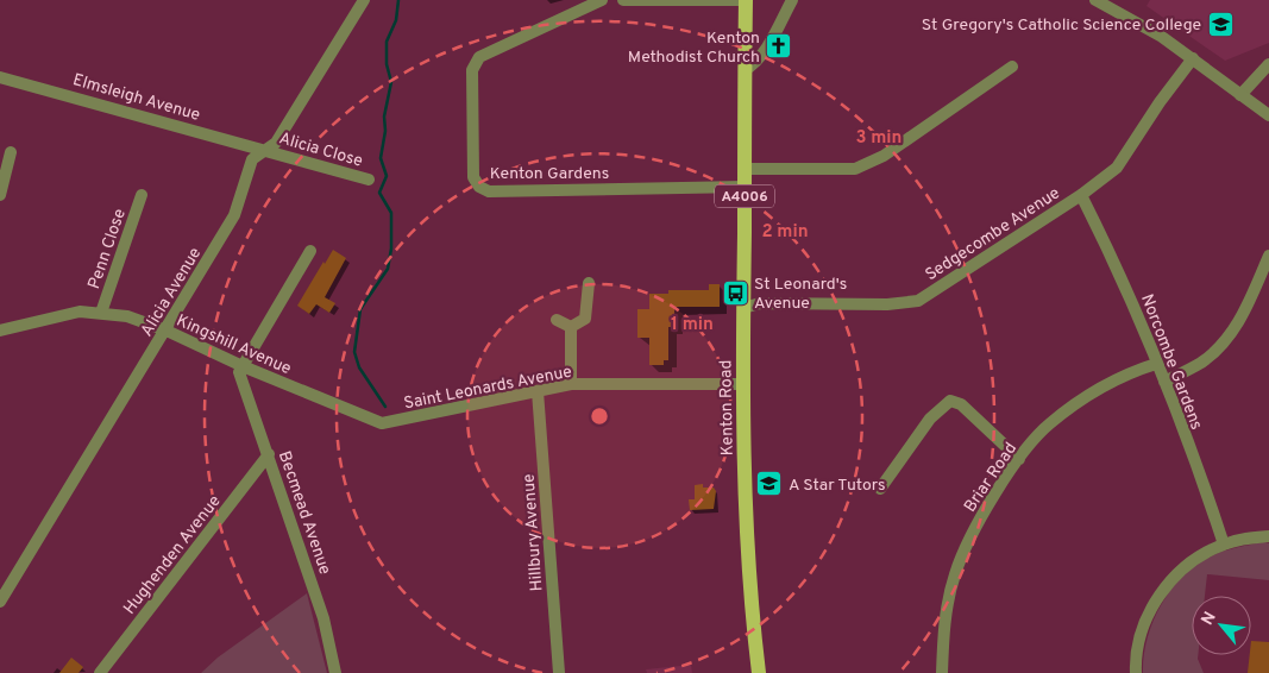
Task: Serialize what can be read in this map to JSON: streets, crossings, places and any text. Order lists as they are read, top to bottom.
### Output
{
  "streets": {
    "main road": ["A4006", "Kenton Road"],
    "street": [
      "Elmsleigh Avenue",
      "Alicia Close",
      "Kenton Gardens",
      "Sedgecombe Avenue",
      "Penn Close",
      "Alicia Avenue",
      "Kingshill Avenue",
      "Norcombe Gardens",
      "Saint Leonards Avenue",
      "Briar Road",
      "Becmead Avenue",
      "Hillbury Avenue",
      "Hughenden Avenue"
    ]
  },
  "crossings": [
    ["Elmsleigh Avenue", "Alicia Close"],
    ["Elmsleigh Avenue", "Alicia Avenue"],
    ["Alicia Close", "Alicia Avenue"],
    ["Kenton Gardens", "Kenton Road"],
    ["Sedgecombe Avenue", "Norcombe Gardens"],
    ["Sedgecombe Avenue", "Kenton Road"],
    ["Penn Close", "Kingshill Avenue"],
    ["Alicia Avenue", "Kingshill Avenue"],
    ["Kingshill Avenue", "Saint Leonards Avenue"],
    ["Kingshill Avenue", "Becmead Avenue"],
    ["Norcombe Gardens", "Briar Road"],
    ["Saint Leonards Avenue", "Kenton Road"],
    ["Saint Leonards Avenue", "Hillbury Avenue"],
    ["Becmead Avenue", "Hughenden Avenue"]
  ],
  "places": {
    "school or university": ["St Gregory's Catholic Science College", "A Star Tutors"],
    "church": ["Kenton Methodist Church"],
    "bus stop": ["St Leonard's Avenue"]
  },
  "north": "top left",
  "rings": ["3 min", "2 min", "1 min"]
}
